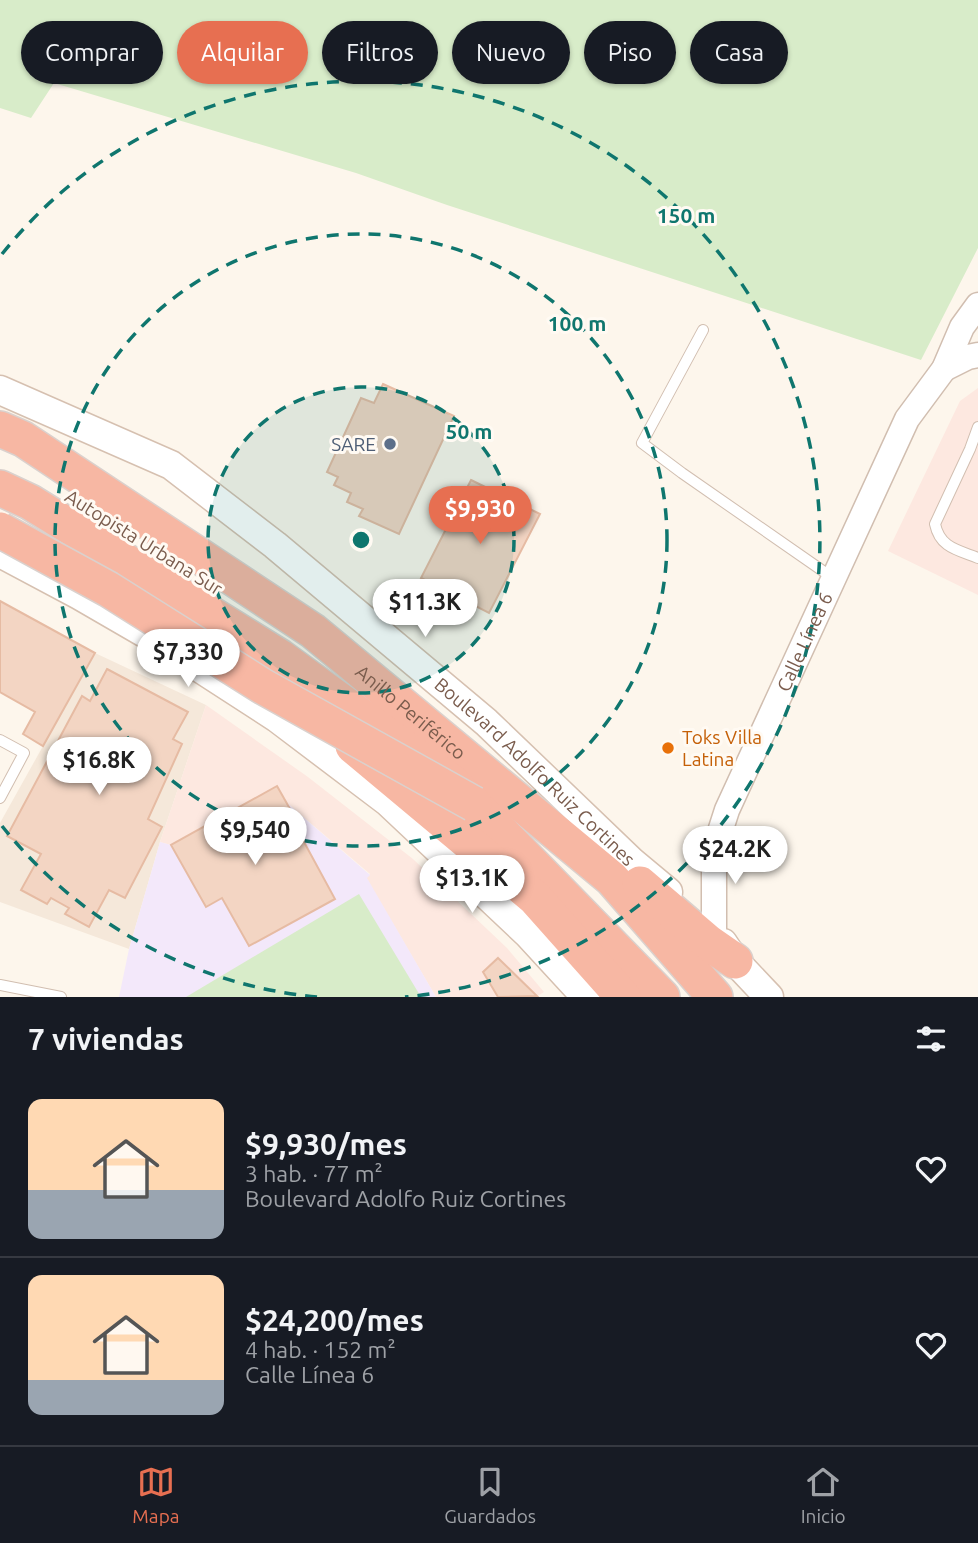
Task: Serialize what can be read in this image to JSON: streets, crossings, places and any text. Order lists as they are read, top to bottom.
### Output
{
  "streets": {
    "highway": ["Autopista Urbana Sur", "Anillo Periférico"],
    "main road": ["Boulevard Adolfo Ruiz Cortines"],
    "street": ["Calle Línea 6"]
  },
  "crossings": [
    ["Calle Línea 6", "Boulevard Adolfo Ruiz Cortines"]
  ],
  "places": ["SARE", "Toks Villa Latina"],
  "page": {
    "chip": [
      "Comprar",
      "Alquilar",
      "Filtros",
      "Nuevo",
      "Piso",
      "Casa"
    ],
    "price": [
      "$9,930",
      "$11.3K",
      "$7,330",
      "$16.8K",
      "$9,540",
      "$24.2K",
      "$13.1K"
    ],
    "heading": "7 viviendas",
    "list": [
      {
        "name": "$9,930/mes",
        "note": "3 hab. · 77 m² · Boulevard Adolfo Ruiz Cortines"
      },
      {
        "name": "$24,200/mes",
        "note": "4 hab. · 152 m² · Calle Línea 6"
      }
    ],
    "tabs": ["Mapa", "Guardados", "Inicio"]
  },
  "rings": ["150 m", "100 m", "50 m"]
}
